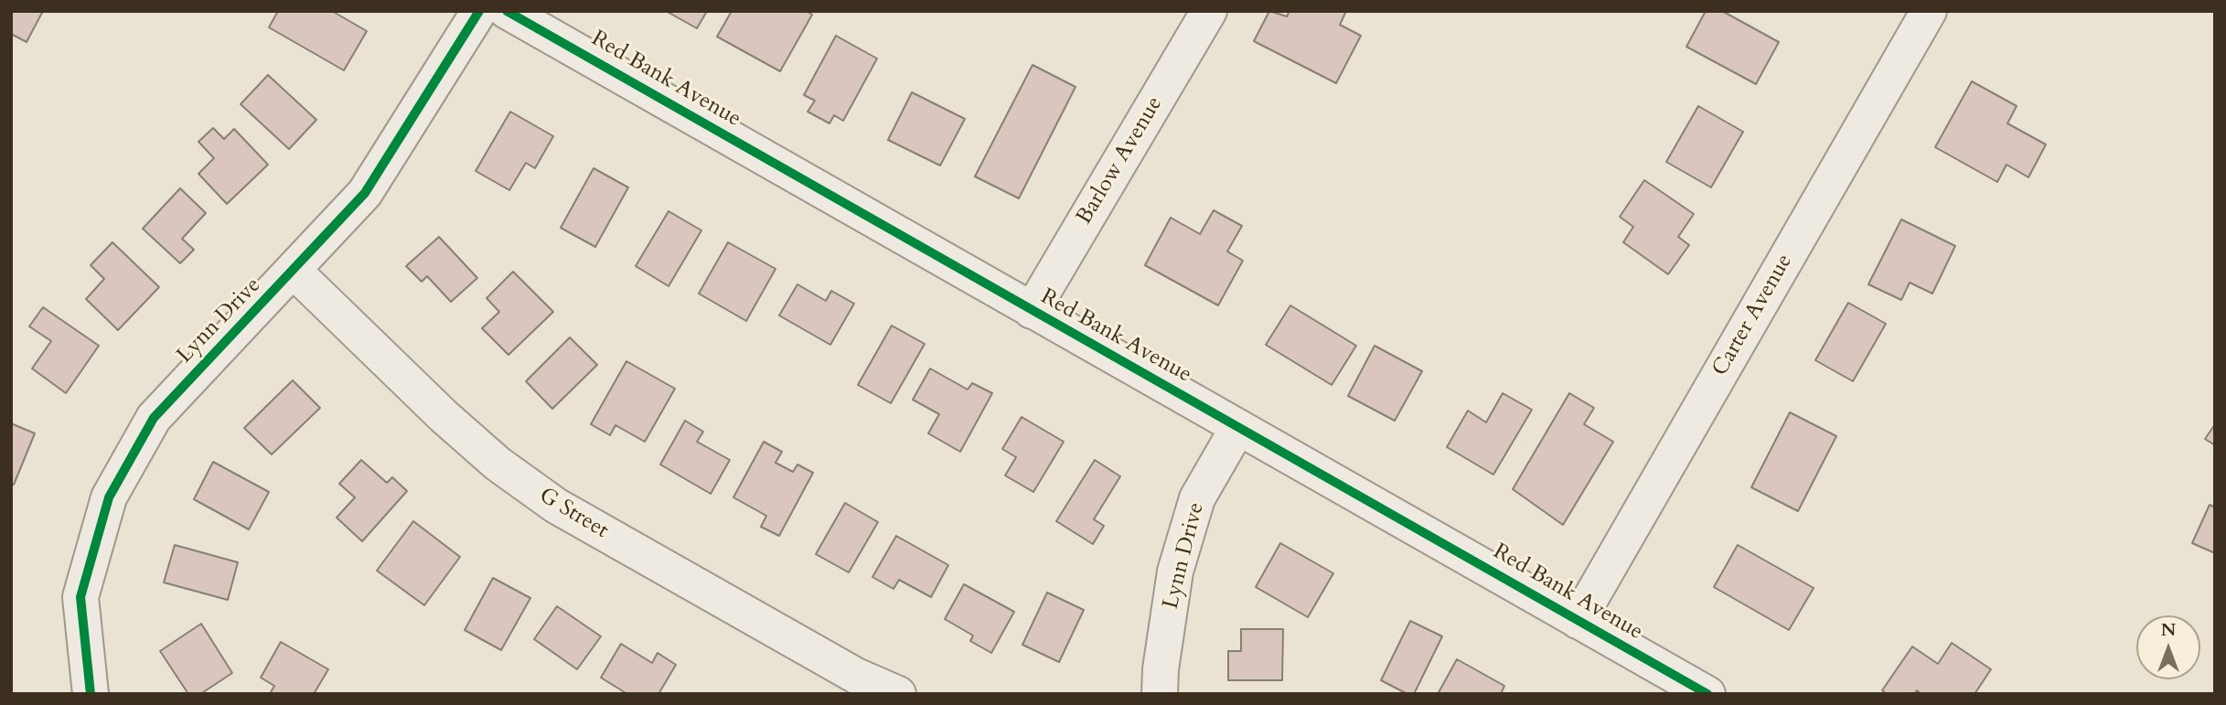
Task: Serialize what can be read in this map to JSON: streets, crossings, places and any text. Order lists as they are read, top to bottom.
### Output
{
  "streets": {
    "street": [
      "Red Bank Avenue",
      "Barlow Avenue",
      "Carter Avenue",
      "Lynn Drive",
      "G Street"
    ]
  },
  "crossings": [
    ["Red Bank Avenue", "Barlow Avenue"],
    ["Red Bank Avenue", "Carter Avenue"],
    ["Red Bank Avenue", "Lynn Drive"],
    ["Lynn Drive", "G Street"]
  ],
  "north": "top"
}
